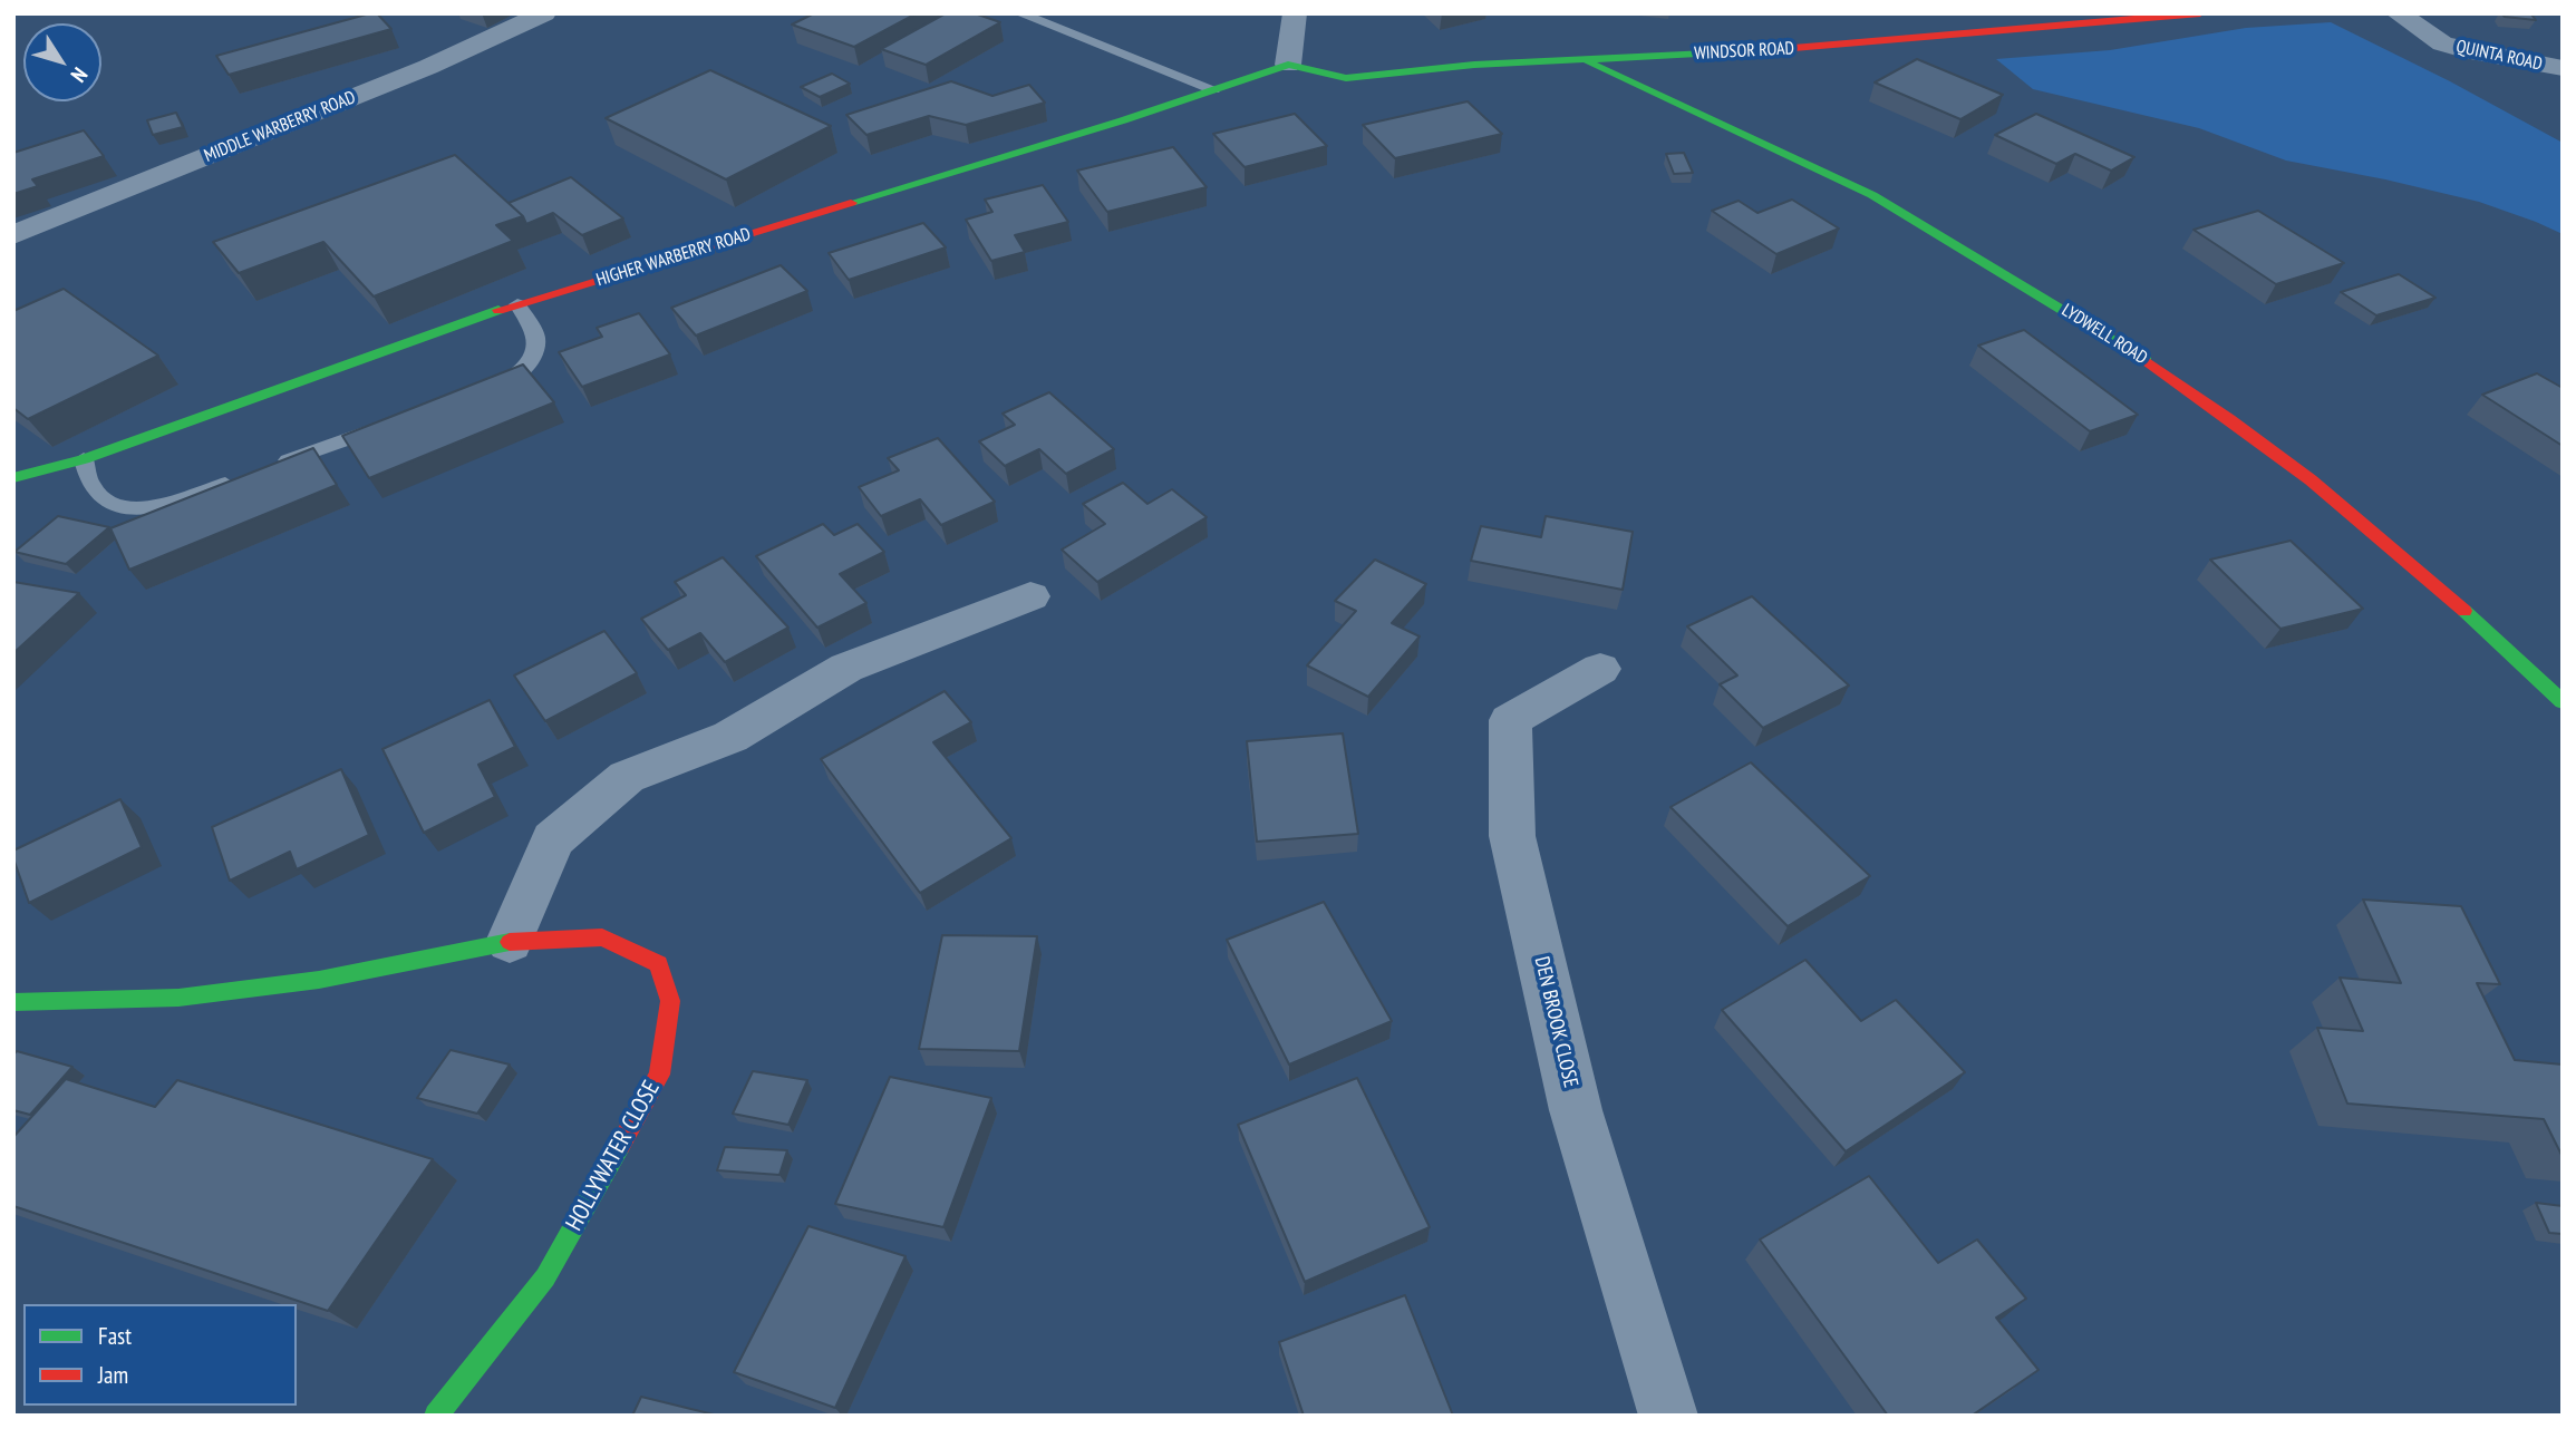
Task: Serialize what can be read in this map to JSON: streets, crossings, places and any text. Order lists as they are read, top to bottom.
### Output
{
  "streets": {
    "street": [
      "WINDSOR ROAD",
      "QUINTA ROAD",
      "MIDDLE WARBERRY ROAD",
      "HIGHER WARBERRY ROAD",
      "LYDWELL ROAD",
      "DEN BROOK CLOSE",
      "HOLLYWATER CLOSE"
    ]
  },
  "crossings": [
    ["WINDSOR ROAD", "HIGHER WARBERRY ROAD"],
    ["WINDSOR ROAD", "LYDWELL ROAD"]
  ],
  "legend": ["Fast", "Jam"],
  "north": "bottom right"
}
